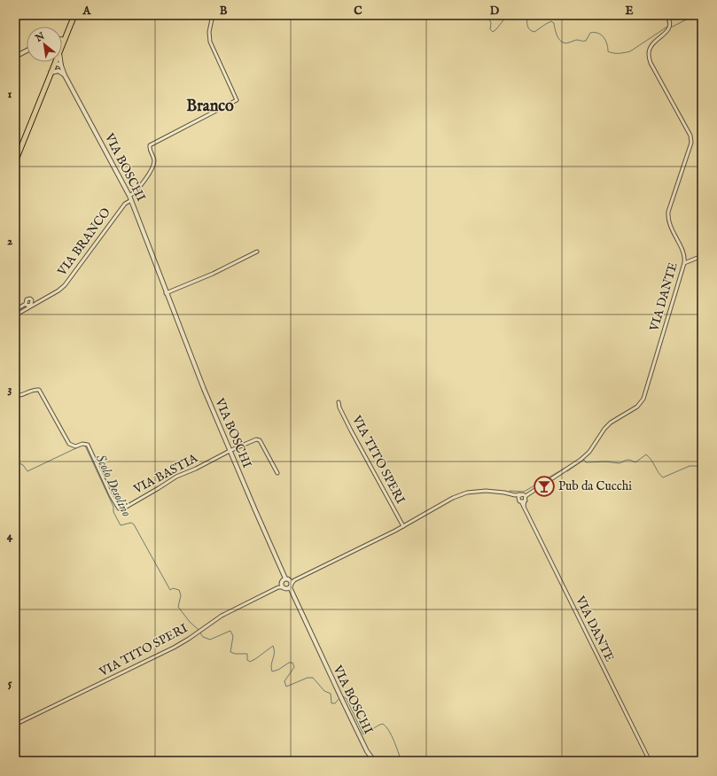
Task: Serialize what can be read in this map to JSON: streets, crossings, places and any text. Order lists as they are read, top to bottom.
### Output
{
  "streets": {
    "street": [
      "VIA BOSCHI",
      "VIA BRANCO",
      "VIA DANTE",
      "VIA TITO SPERI",
      "VIA BASTIA"
    ]
  },
  "crossings": [
    ["VIA BOSCHI", "VIA BRANCO"],
    ["VIA BOSCHI", "VIA BASTIA"]
  ],
  "districts": ["Branco"],
  "water": ["Scolo Desolino"],
  "places": {
    "bar": ["Pub da Cucchi"]
  },
  "north": "top left",
  "grid": {
    "columns": [
      "A",
      "B",
      "C",
      "D",
      "E"
    ],
    "rows": [
      "1",
      "2",
      "3",
      "4",
      "5"
    ]
  }
}
